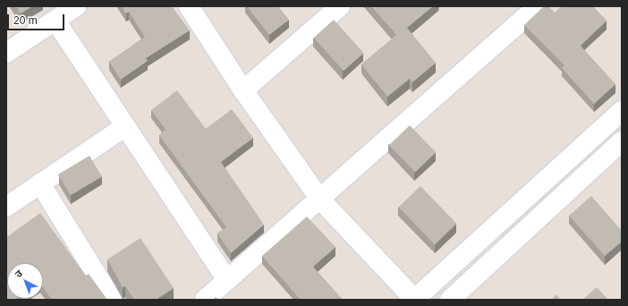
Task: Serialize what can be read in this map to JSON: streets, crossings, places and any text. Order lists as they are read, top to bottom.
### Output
{
  "scale_bar": "20 m",
  "north": "top left"
}
